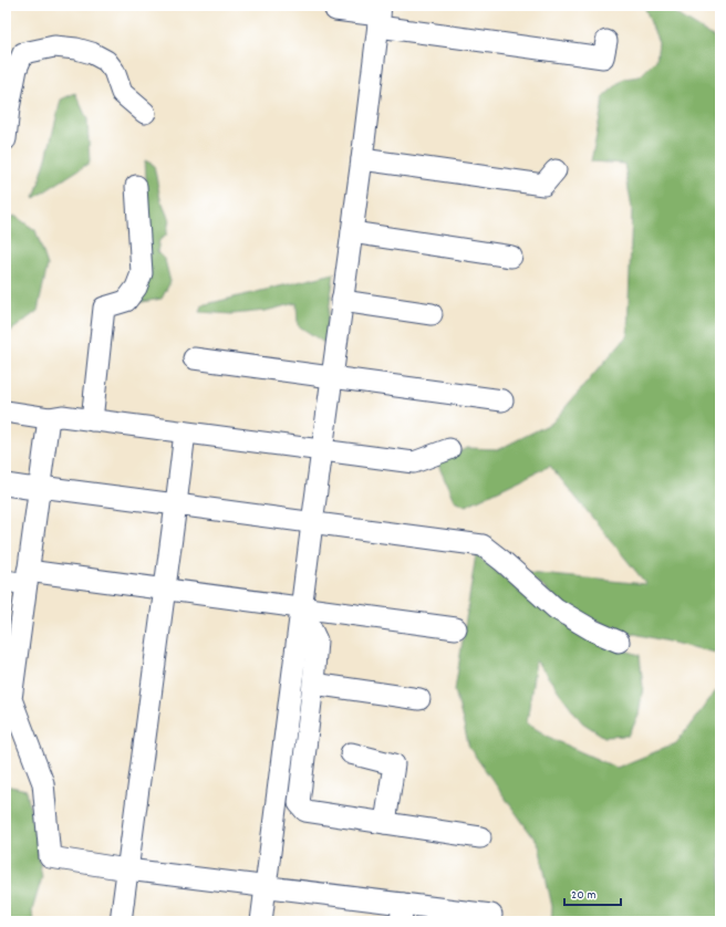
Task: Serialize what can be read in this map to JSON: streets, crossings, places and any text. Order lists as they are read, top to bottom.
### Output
{
  "scale_bar": "20 m"
}
